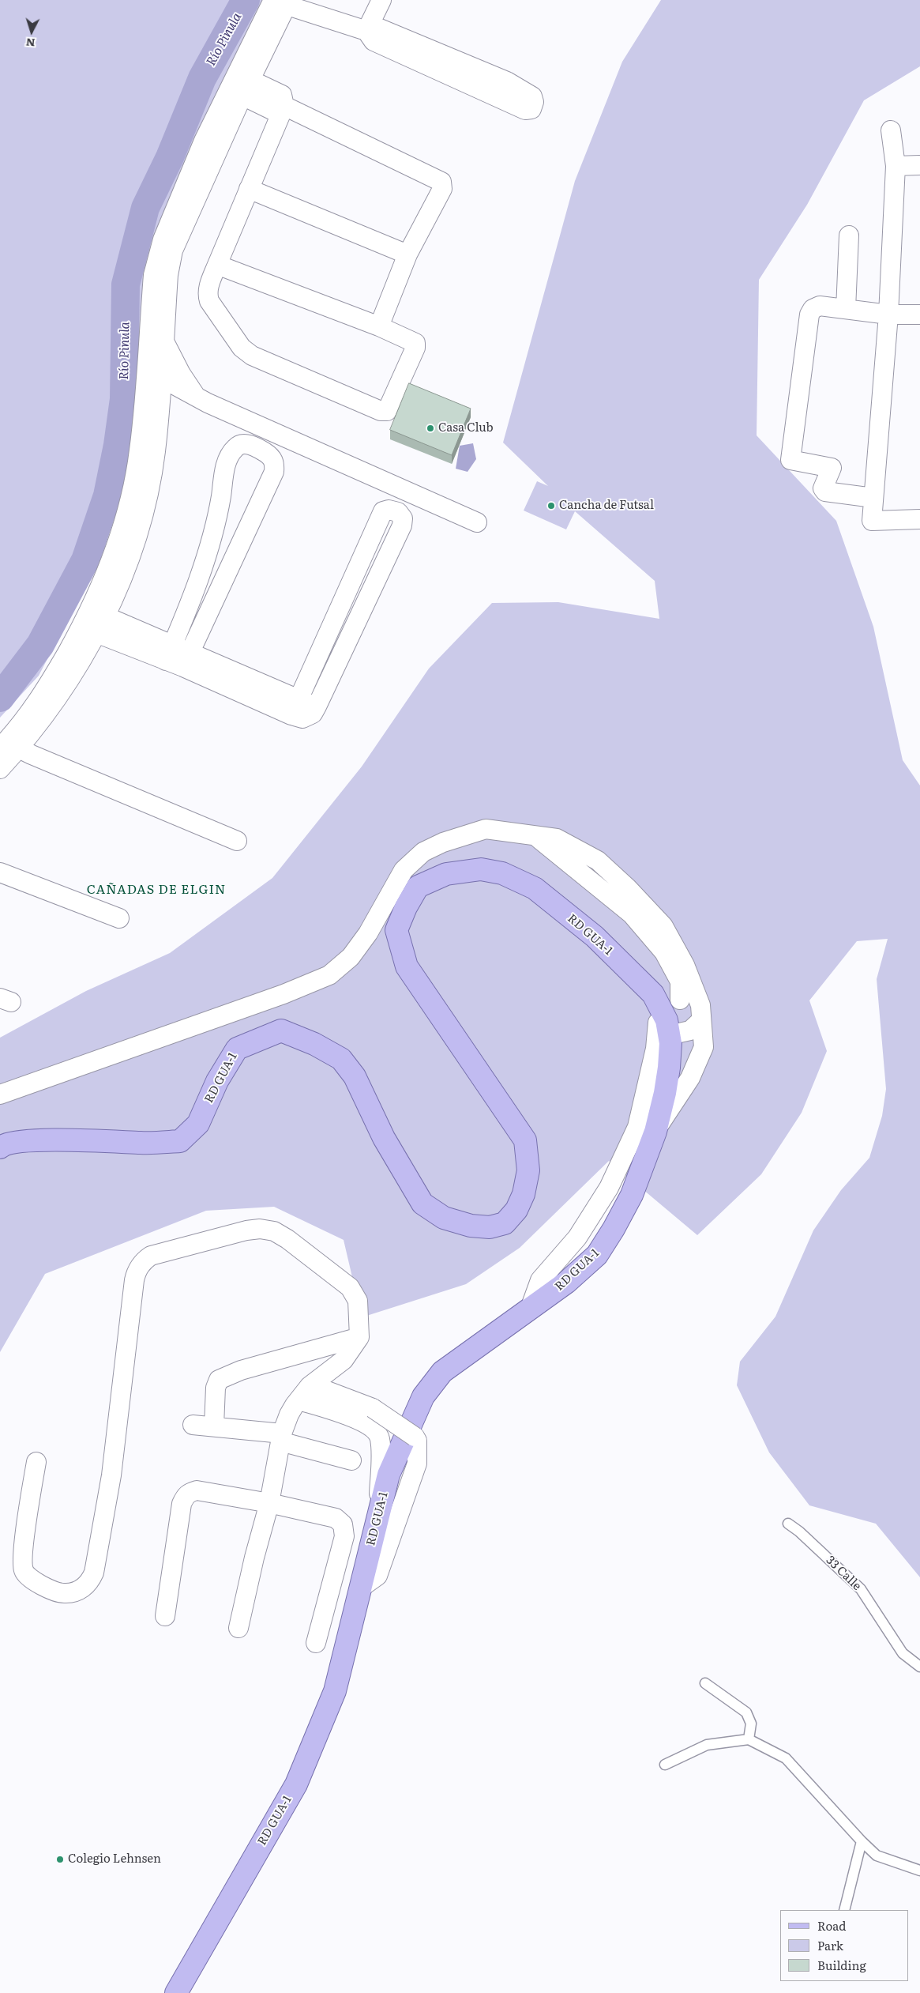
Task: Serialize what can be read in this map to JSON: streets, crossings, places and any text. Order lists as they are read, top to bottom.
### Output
{
  "streets": {
    "main road": ["RD GUA-1"],
    "lane": ["33 Calle"]
  },
  "districts": ["CAÑADAS DE ELGIN"],
  "water": ["Río Pinula"],
  "places": ["Casa Club", "Cancha de Futsal", "Colegio Lehnsen"],
  "legend": ["Road", "Park", "Building"],
  "north": "bottom"
}
